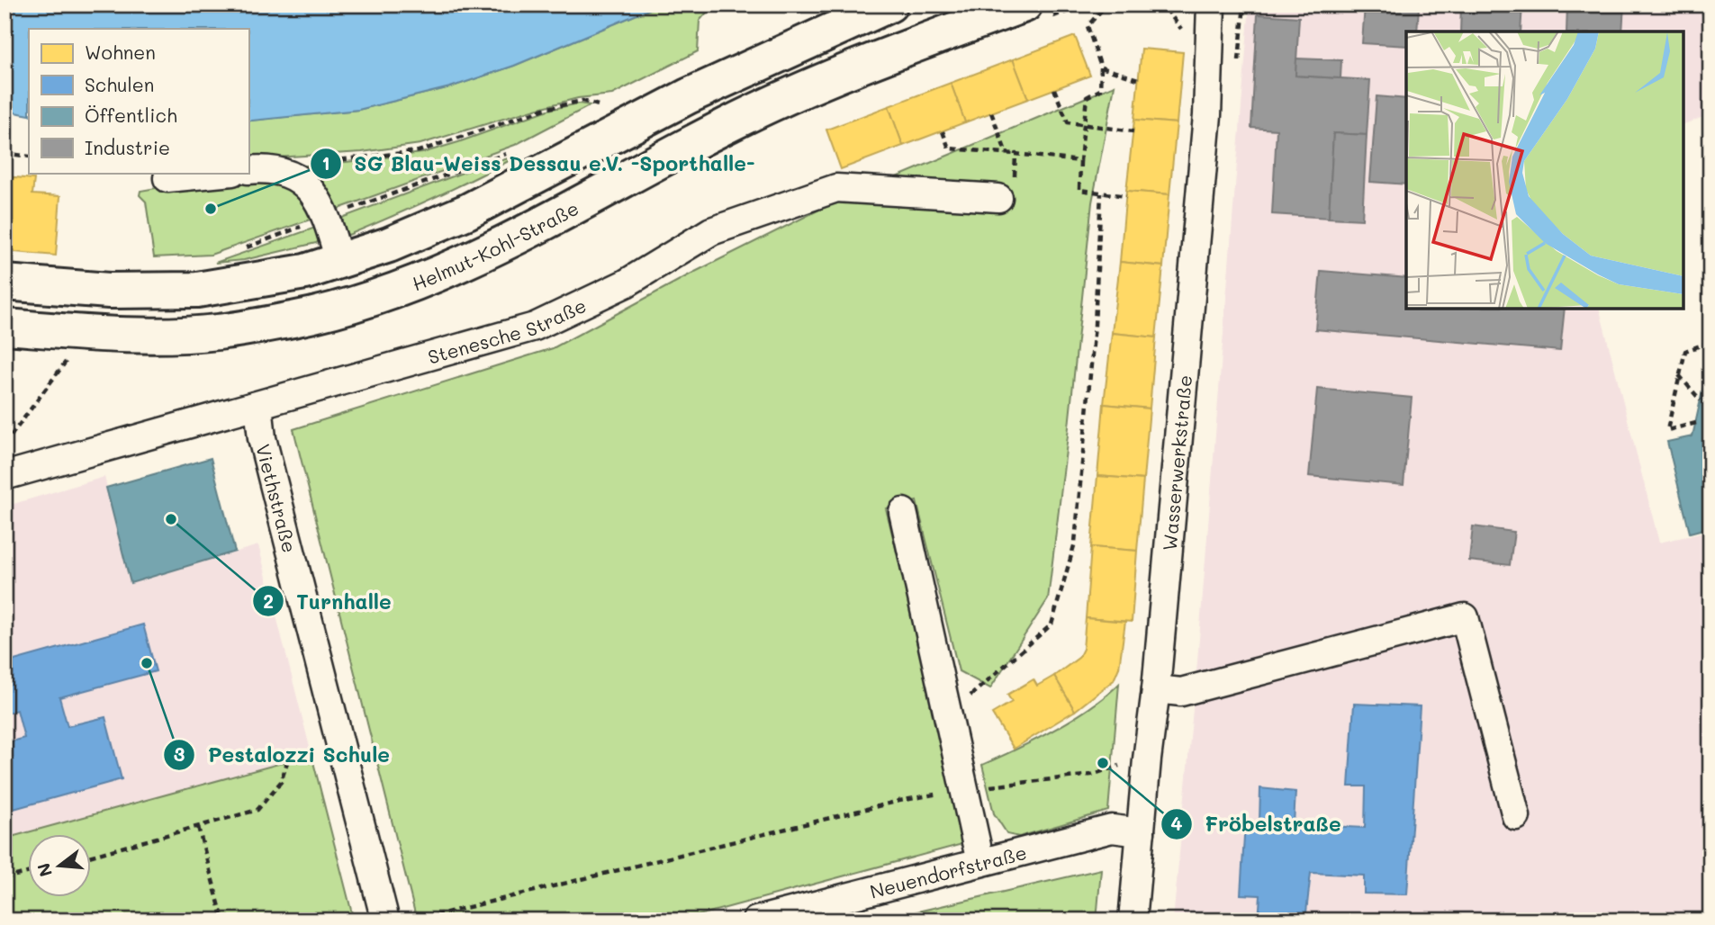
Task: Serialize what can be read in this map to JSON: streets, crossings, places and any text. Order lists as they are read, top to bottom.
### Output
{
  "streets": {
    "main road": ["Helmut-Kohl-Straße"],
    "street": [
      "Stenesche Straße",
      "Wasserwerkstraße",
      "Viethstraße",
      "Neuendorfstraße"
    ]
  },
  "crossings": [
    ["Stenesche Straße", "Viethstraße"],
    ["Wasserwerkstraße", "Neuendorfstraße"]
  ],
  "places": [
    "SG Blau-Weiss Dessau e.V. -Sporthalle-",
    "Turnhalle",
    "Pestalozzi Schule",
    "Fröbelstraße"
  ],
  "legend": [
    "Wohnen",
    "Schulen",
    "Öffentlich",
    "Industrie"
  ],
  "north": "left"
}
